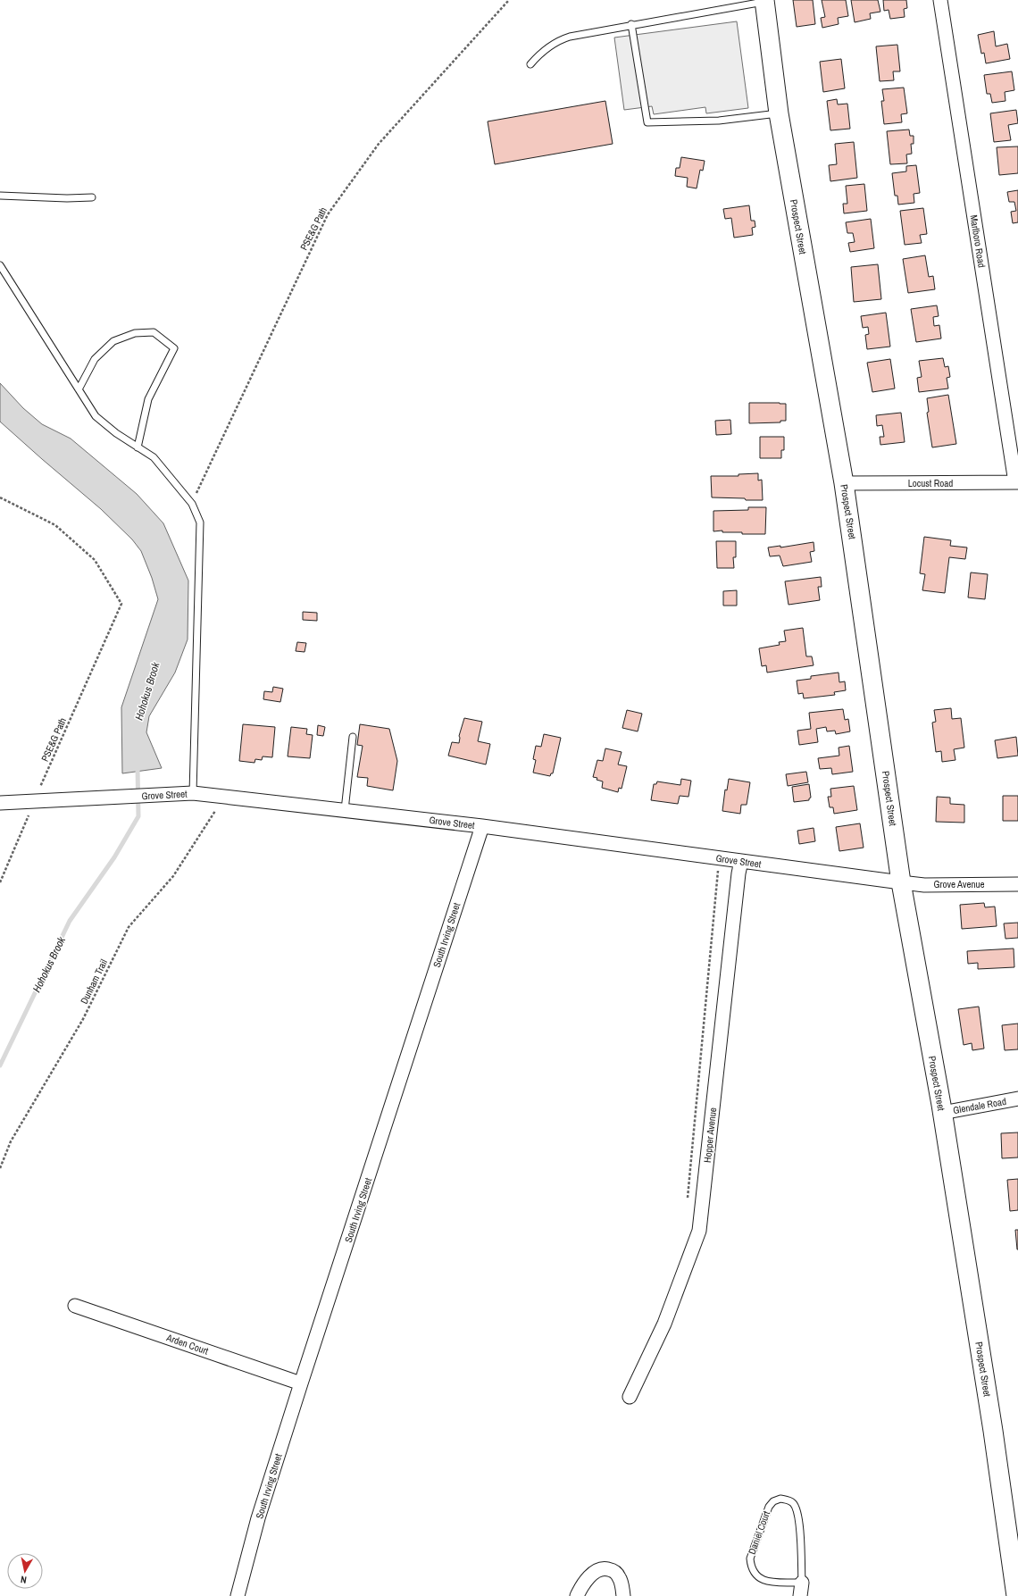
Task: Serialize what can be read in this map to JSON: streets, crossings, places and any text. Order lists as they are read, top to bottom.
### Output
{
  "streets": {
    "main road": ["Prospect Street"],
    "street": [
      "Marlboro Road",
      "Locust Road",
      "Grove Street",
      "Grove Avenue",
      "South Irving Street",
      "Glendale Road",
      "Hopper Avenue",
      "Arden Court",
      "Daniel Court"
    ],
    "path": ["PSE&G Path", "Dunham Trail"]
  },
  "crossings": [
    ["Prospect Street", "Locust Road"],
    ["Prospect Street", "Grove Street"],
    ["Prospect Street", "Grove Avenue"],
    ["Prospect Street", "Glendale Road"],
    ["PSE&G Path", "Grove Street"],
    ["Marlboro Road", "Locust Road"],
    ["Grove Street", "Grove Avenue"],
    ["Grove Street", "South Irving Street"],
    ["Grove Street", "Hopper Avenue"],
    ["South Irving Street", "Arden Court"]
  ],
  "water": ["Hohokus Brook"],
  "north": "bottom"
}
